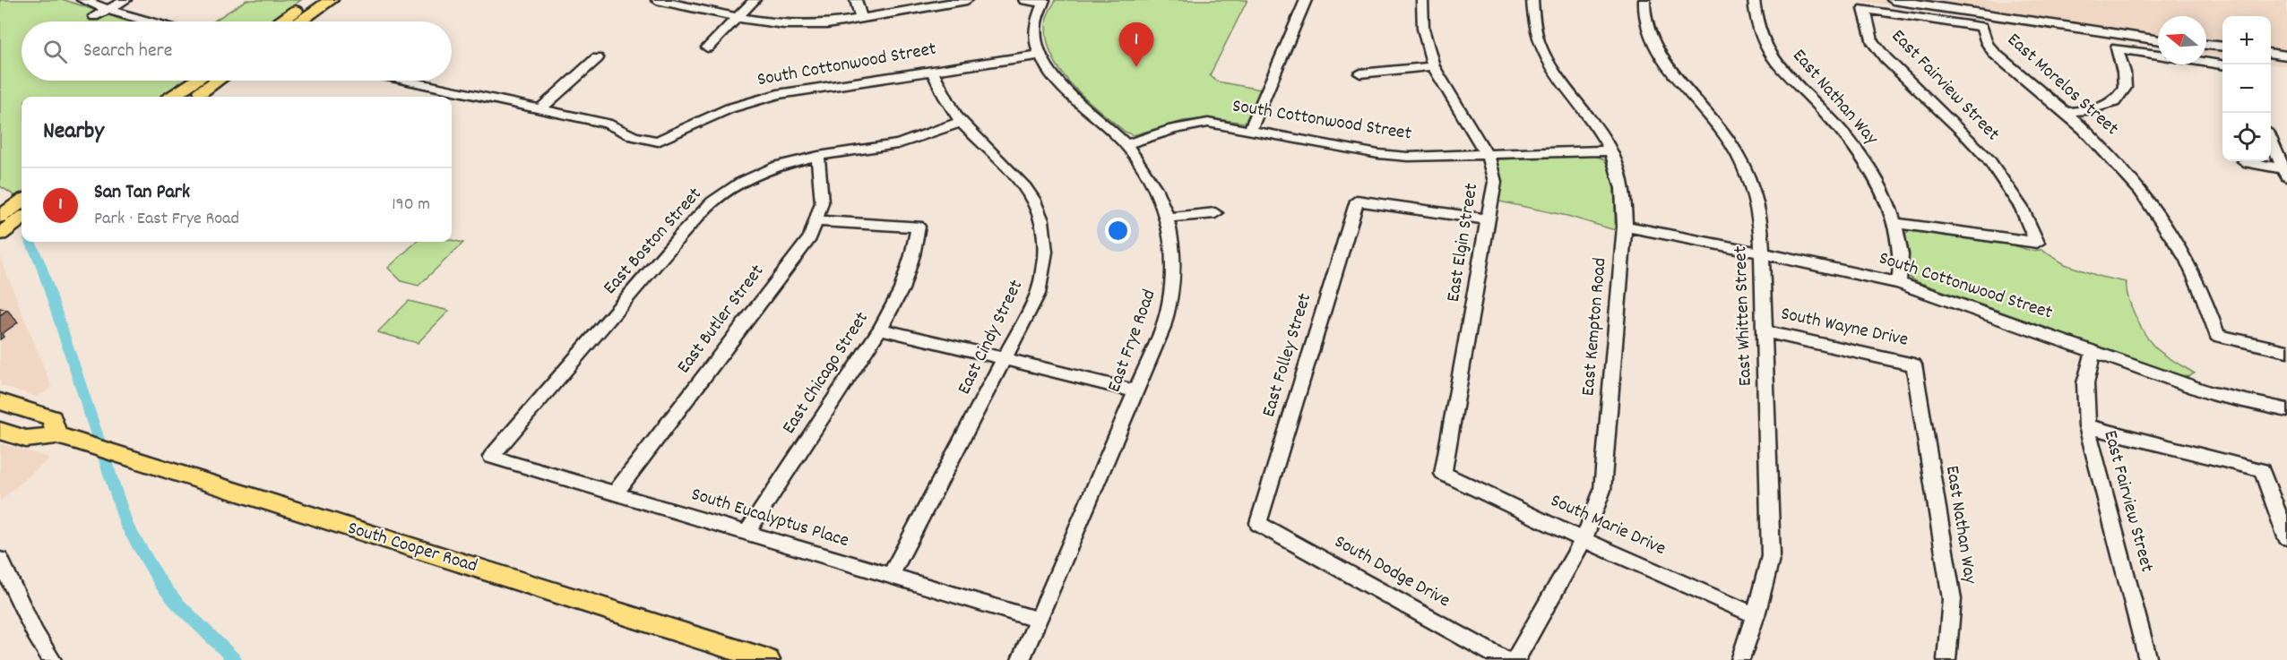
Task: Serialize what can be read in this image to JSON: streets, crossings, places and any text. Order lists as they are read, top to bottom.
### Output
{
  "streets": {
    "main road": ["South Cooper Road"],
    "street": [
      "South Cottonwood Street",
      "East Morelos Street",
      "East Fairview Street",
      "East Nathan Way",
      "East Boston Street",
      "East Elgin Street",
      "East Whitten Street",
      "East Butler Street",
      "East Kempton Road",
      "South Wayne Drive",
      "East Cindy Street",
      "East Frye Road",
      "East Folley Street",
      "East Chicago Street",
      "South Eucalyptus Place",
      "South Marie Drive",
      "South Dodge Drive"
    ]
  },
  "crossings": [
    ["South Cottonwood Street", "East Fairview Street"],
    ["South Cottonwood Street", "East Nathan Way"],
    ["South Cottonwood Street", "East Elgin Street"],
    ["South Cottonwood Street", "East Whitten Street"],
    ["South Cottonwood Street", "East Kempton Road"],
    ["South Cottonwood Street", "East Cindy Street"],
    ["South Cottonwood Street", "East Frye Road"],
    ["East Morelos Street", "East Fairview Street"],
    ["East Fairview Street", "East Nathan Way"],
    ["East Nathan Way", "South Wayne Drive"],
    ["East Boston Street", "East Butler Street"],
    ["East Boston Street", "East Cindy Street"],
    ["East Boston Street", "South Eucalyptus Place"],
    ["East Elgin Street", "East Folley Street"],
    ["East Elgin Street", "South Marie Drive"],
    ["East Whitten Street", "South Wayne Drive"],
    ["East Whitten Street", "South Marie Drive"],
    ["East Butler Street", "East Chicago Street"],
    ["East Butler Street", "South Eucalyptus Place"],
    ["East Kempton Road", "South Marie Drive"],
    ["East Cindy Street", "South Eucalyptus Place"],
    ["East Frye Road", "South Eucalyptus Place"],
    ["East Folley Street", "South Dodge Drive"],
    ["East Chicago Street", "South Eucalyptus Place"]
  ],
  "north": "left",
  "page": {
    "map_buttons": ["+", "−"],
    "search": "Search here",
    "pins": "1",
    "heading": "Nearby",
    "list": [
      {
        "mark": "1",
        "name": "San Tan Park",
        "note": "Park · East Frye Road",
        "value": "190 m"
      }
    ]
  }
}
